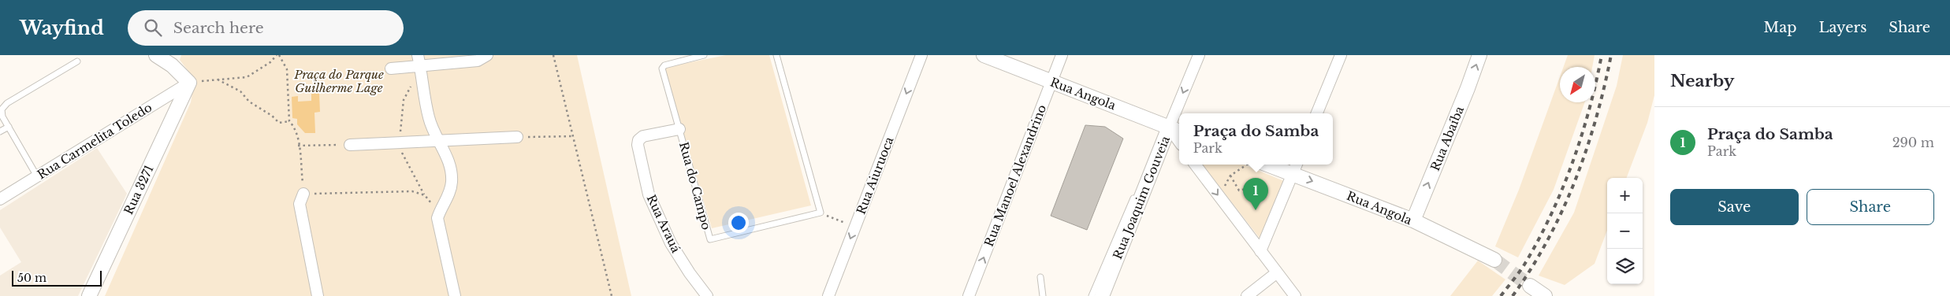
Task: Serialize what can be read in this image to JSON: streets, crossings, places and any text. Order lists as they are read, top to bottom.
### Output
{
  "streets": {
    "street": [
      "Rua Angola",
      "Rua Abaíba",
      "Rua Carmelita Toledo",
      "Rua Aiuruoca",
      "Rua Manoel Alexandrino",
      "Rua 3271",
      "Rua Joaquim Gouveia",
      "Rua Arauá"
    ],
    "lane": ["Rua do Campo"]
  },
  "crossings": [
    ["Rua Angola", "Rua Abaíba"],
    ["Rua Angola", "Rua Manoel Alexandrino"],
    ["Rua Angola", "Rua Joaquim Gouveia"],
    ["Rua Carmelita Toledo", "Rua 3271"],
    ["Rua do Campo", "Rua Arauá"]
  ],
  "one_way": ["Rua Abaíba", "Rua Aiuruoca", "Rua Manoel Alexandrino"],
  "parks": ["Praça do Parque Guilherme Lage"],
  "scale_bar": "50 m",
  "north": "bottom left",
  "page": {
    "header": "Wayfind",
    "search": "Search here",
    "nav": ["Map", "Layers", "Share"],
    "heading": "Nearby",
    "list": [
      {
        "mark": "1",
        "name": "Praça do Samba",
        "note": "Park",
        "value": "290 m"
      }
    ],
    "popup": ["Praça do Samba", "Park"],
    "buttons": ["Save", "Share"],
    "map_buttons": ["+", "−"],
    "pins": "1",
    "scale": "50 m"
  }
}
